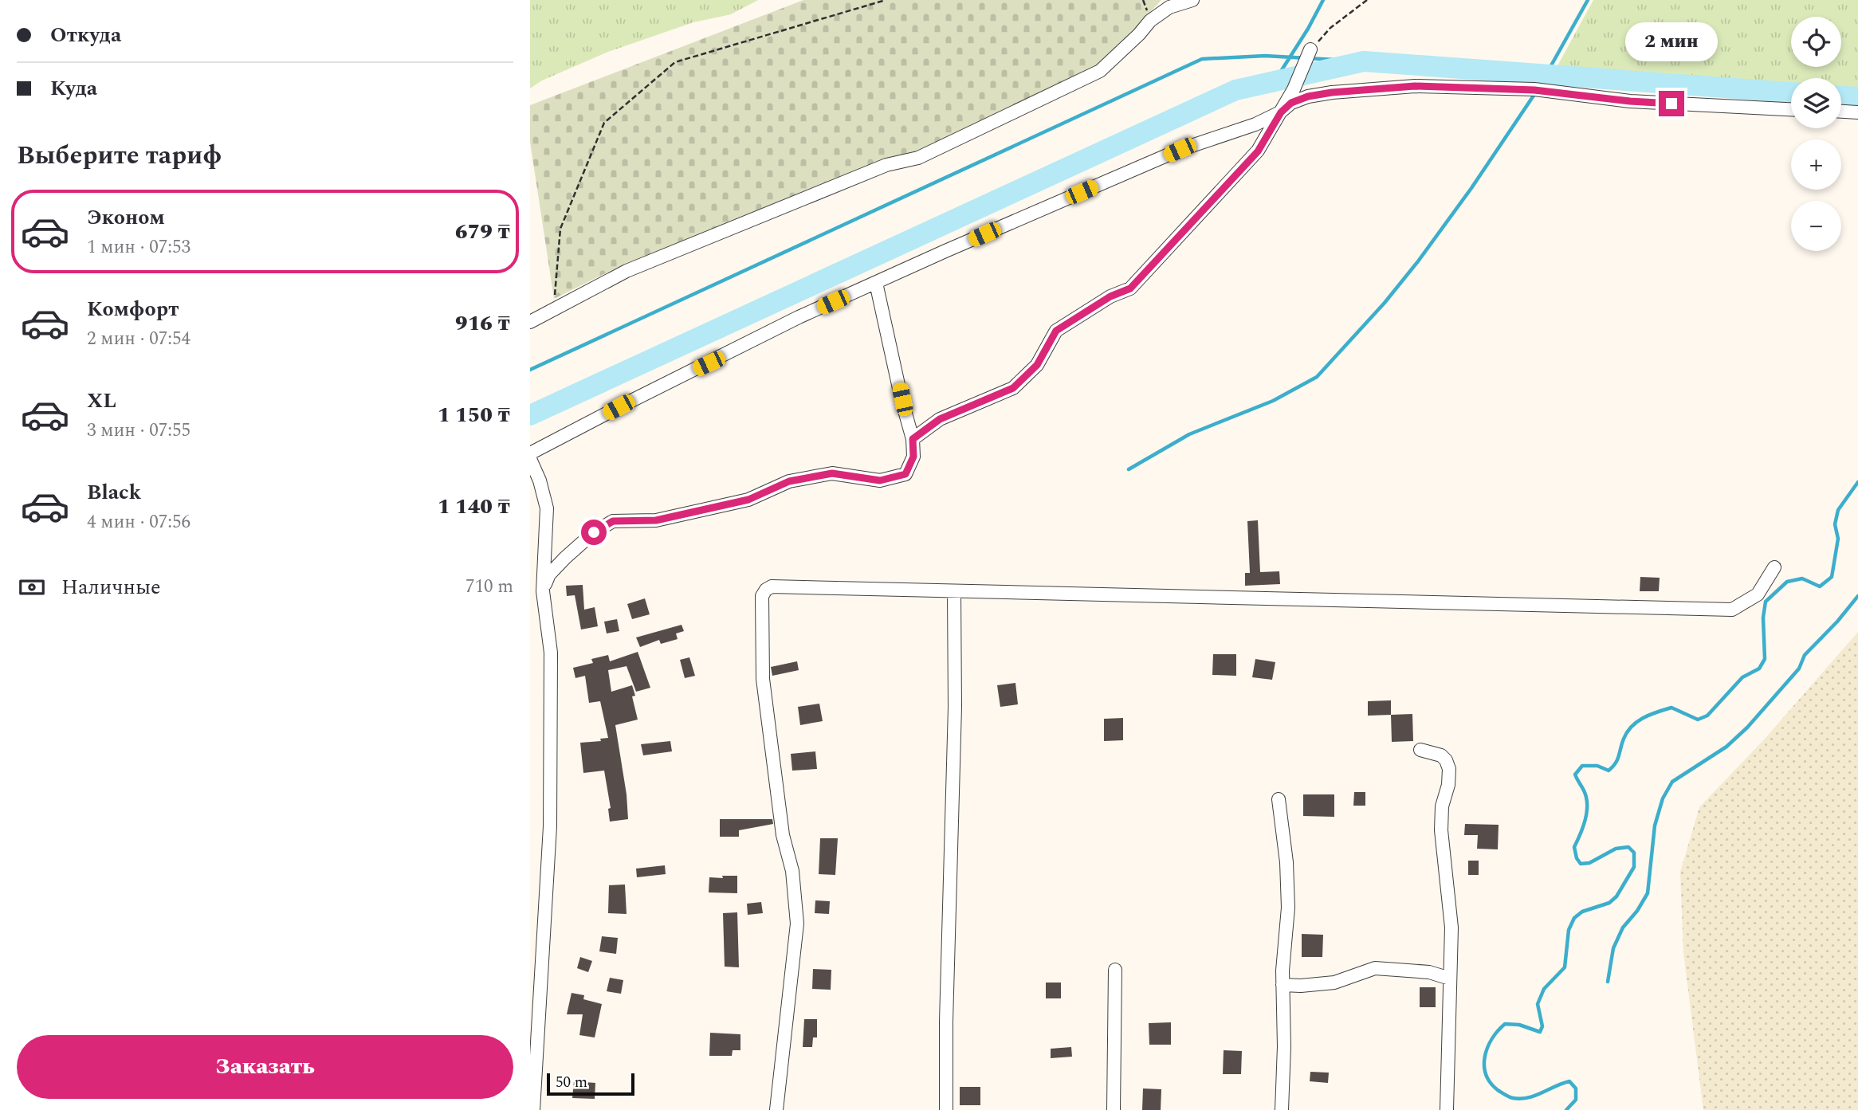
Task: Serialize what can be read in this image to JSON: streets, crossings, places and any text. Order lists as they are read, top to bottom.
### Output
{
  "scale_bar": "50 m",
  "page": {
    "banner": ["Откуда", "Куда"],
    "map_buttons": ["+", "−"],
    "bubble": "2 мин",
    "heading": "Выберите тариф",
    "list": [
      {
        "name": "Эконом",
        "note": "1 мин · 07:53",
        "value": "679 ₸"
      },
      {
        "name": "Комфорт",
        "note": "2 мин · 07:54",
        "value": "916 ₸"
      },
      {
        "name": "XL",
        "note": "3 мин · 07:55",
        "value": "1 150 ₸"
      },
      {
        "name": "Black",
        "note": "4 мин · 07:56",
        "value": "1 140 ₸"
      }
    ],
    "pay": ["Наличные", "710 m"],
    "buttons": "Заказать",
    "scale": "50 m"
  }
}
